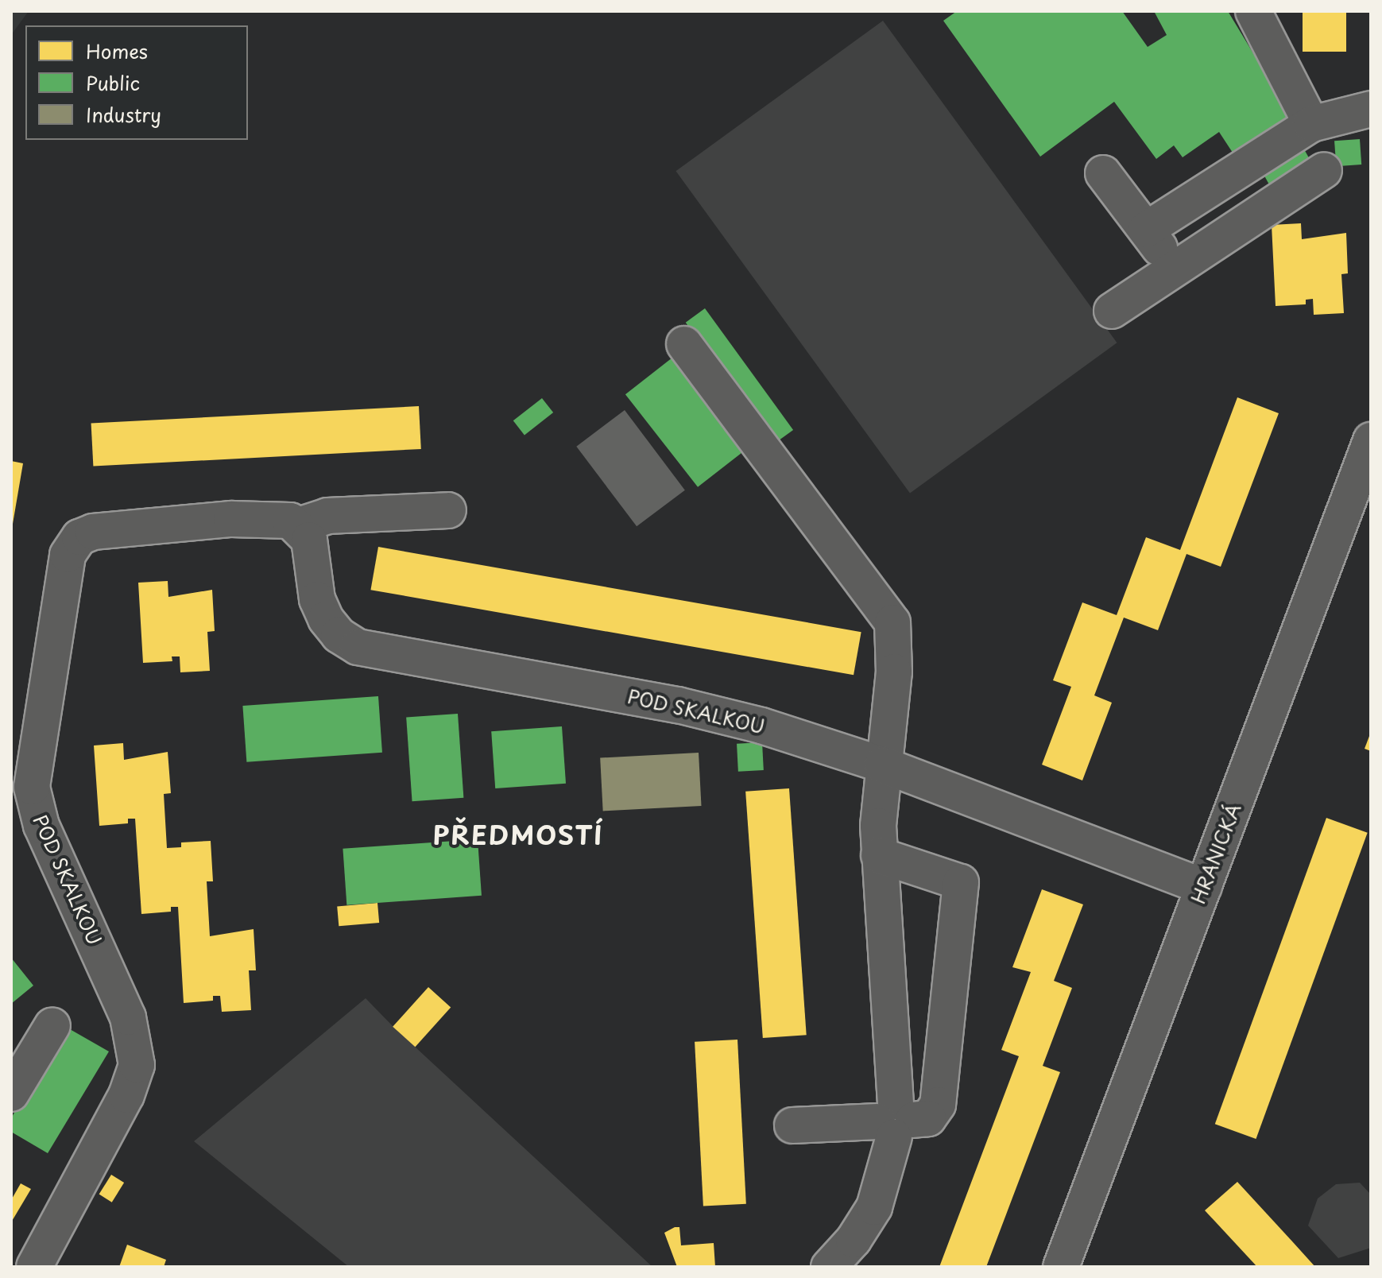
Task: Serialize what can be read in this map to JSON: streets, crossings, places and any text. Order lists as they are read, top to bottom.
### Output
{
  "streets": {
    "street": ["POD SKALKOU", "HRANICKÁ"]
  },
  "crossings": [
    ["POD SKALKOU", "HRANICKÁ"]
  ],
  "districts": ["PŘEDMOSTÍ"],
  "legend": ["Homes", "Public", "Industry"]
}
